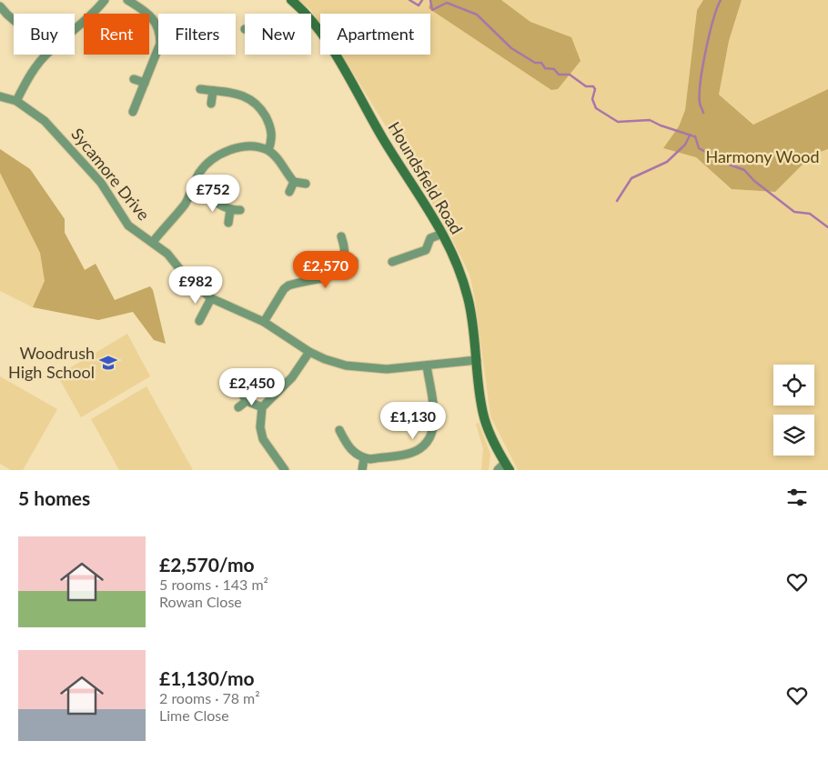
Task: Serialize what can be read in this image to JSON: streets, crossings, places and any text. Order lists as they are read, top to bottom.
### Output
{
  "streets": {
    "street": ["Sycamore Drive", "Houndsfield Road"]
  },
  "crossings": [
    ["Sycamore Drive", "Houndsfield Road"]
  ],
  "parks": ["Harmony Wood"],
  "places": {
    "school or university": ["Woodrush High School"]
  },
  "page": {
    "chip": [
      "Buy",
      "Rent",
      "Filters",
      "New",
      "Apartment"
    ],
    "price": [
      "£752",
      "£2,570",
      "£982",
      "£2,450",
      "£1,130"
    ],
    "heading": "5 homes",
    "list": [
      {
        "name": "£2,570/mo",
        "note": "5 rooms · 143 m² · Rowan Close"
      },
      {
        "name": "£1,130/mo",
        "note": "2 rooms · 78 m² · Lime Close"
      }
    ]
  }
}
